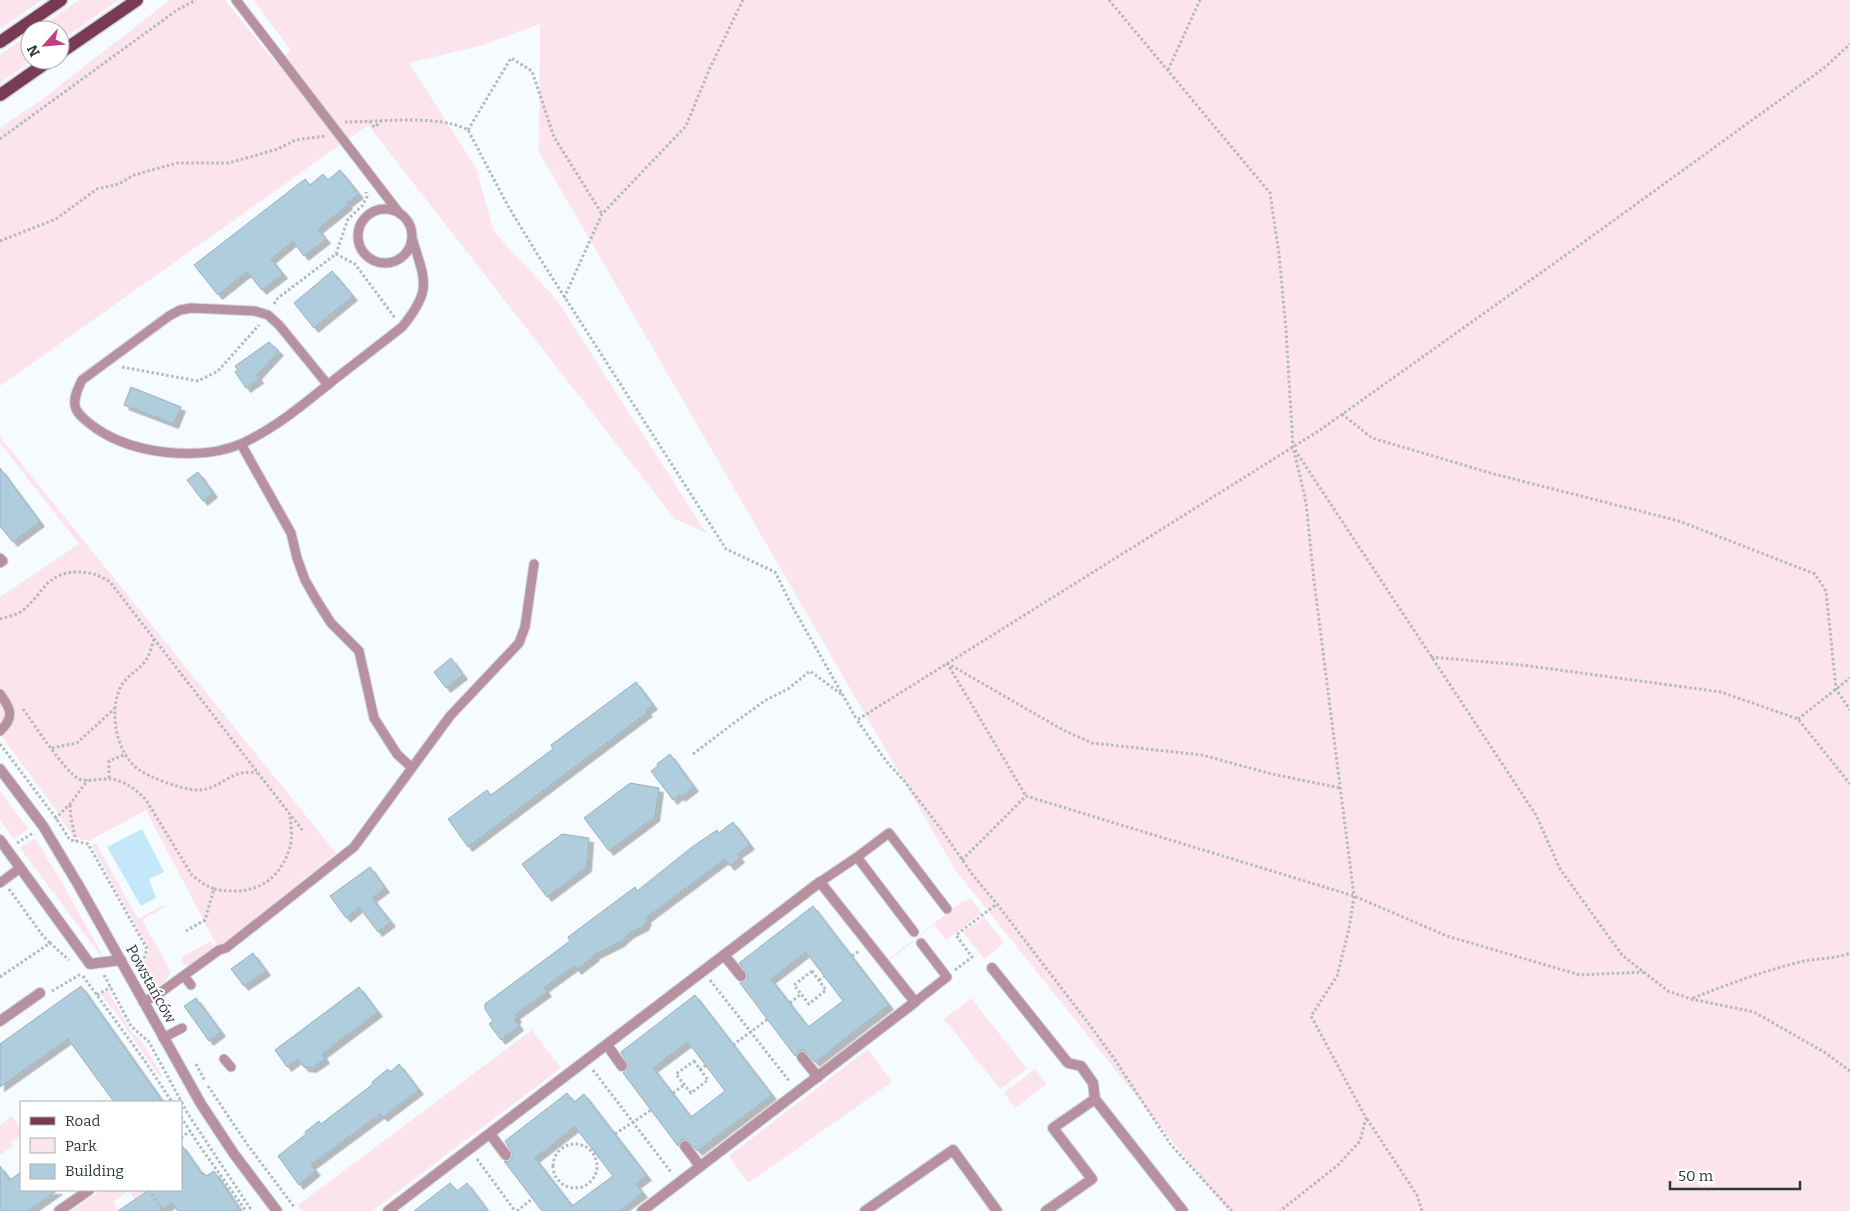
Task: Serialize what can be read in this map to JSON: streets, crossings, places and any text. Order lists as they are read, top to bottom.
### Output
{
  "streets": {
    "street": ["Powstańców"]
  },
  "legend": ["Road", "Park", "Building"],
  "scale_bar": "50 m",
  "north": "bottom left"
}
